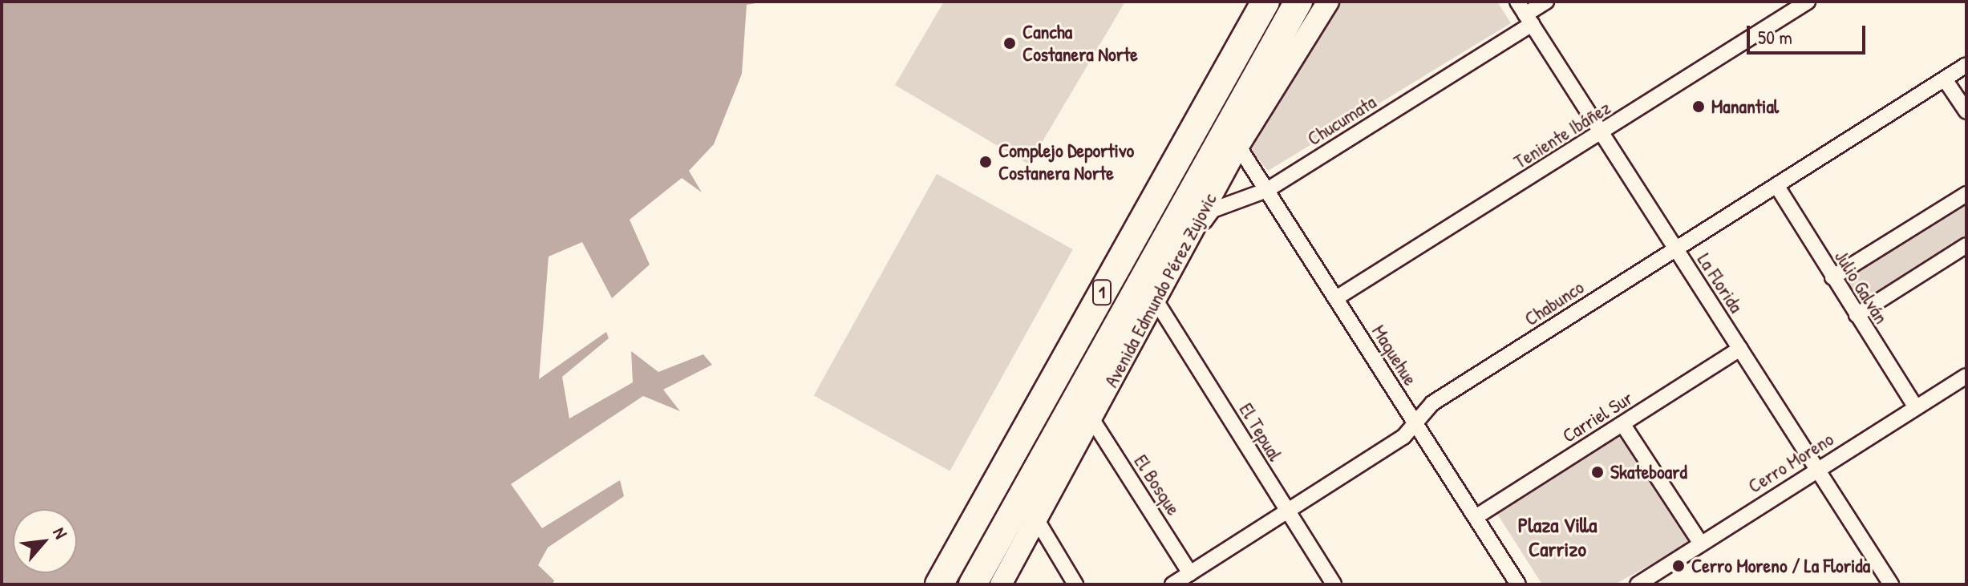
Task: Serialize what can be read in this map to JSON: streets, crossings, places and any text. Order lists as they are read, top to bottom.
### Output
{
  "streets": {
    "highway": ["Avenida Edmundo Pérez Zujovic", "1"],
    "street": [
      "Chucumata",
      "Teniente Ibáñez",
      "La Florida",
      "Julio Galván",
      "Chabunco",
      "Maquehue",
      "Carriel Sur",
      "El Tepual",
      "Cerro Moreno",
      "El Bosque"
    ]
  },
  "crossings": [
    ["Chucumata", "La Florida"],
    ["Chucumata", "Avenida Edmundo Pérez Zujovic"],
    ["Chucumata", "Maquehue"],
    ["Teniente Ibáñez", "La Florida"],
    ["Teniente Ibáñez", "Maquehue"],
    ["La Florida", "Chabunco"],
    ["La Florida", "Carriel Sur"],
    ["La Florida", "Cerro Moreno"],
    ["Julio Galván", "Chabunco"],
    ["Julio Galván", "Cerro Moreno"],
    ["Avenida Edmundo Pérez Zujovic", "Maquehue"],
    ["Avenida Edmundo Pérez Zujovic", "El Tepual"],
    ["Avenida Edmundo Pérez Zujovic", "El Bosque"],
    ["Chabunco", "Maquehue"],
    ["Chabunco", "El Tepual"],
    ["Chabunco", "El Bosque"],
    ["Maquehue", "Carriel Sur"]
  ],
  "districts": ["Plaza Villa Carrizo"],
  "places": [
    "Cancha Costanera Norte",
    "Manantial",
    "Complejo Deportivo Costanera Norte",
    "Skateboard",
    "Cerro Moreno / La Florida"
  ],
  "scale_bar": "50 m",
  "north": "top right"
}
